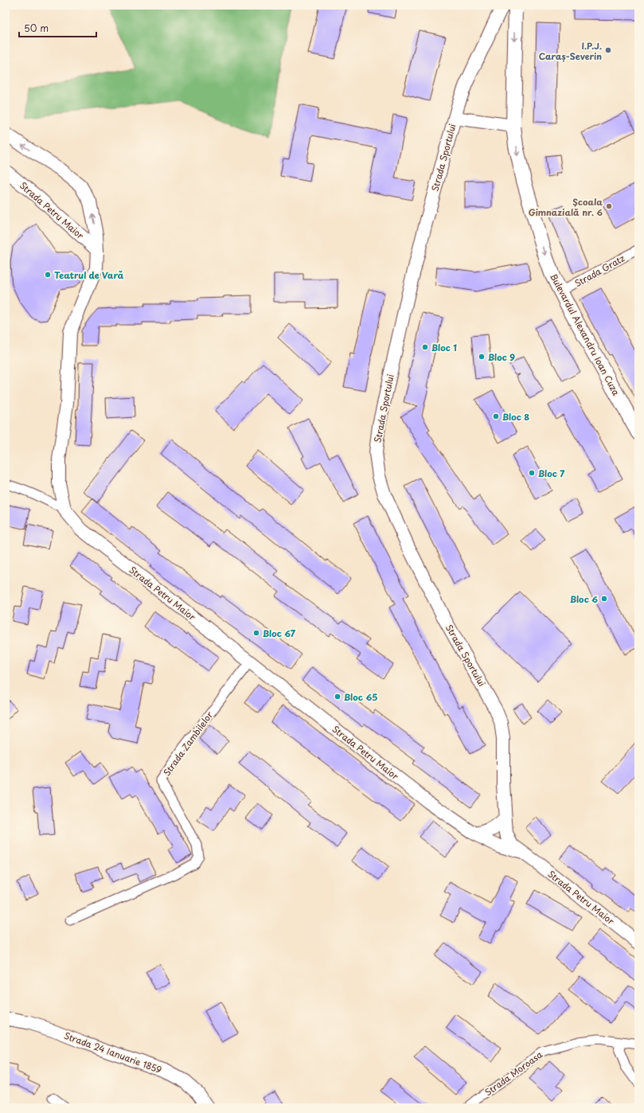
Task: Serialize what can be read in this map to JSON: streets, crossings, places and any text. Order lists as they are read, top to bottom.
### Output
{
  "streets": {
    "main road": [
      "Strada Sportului",
      "Strada Petru Maior",
      "Bulevardul Alexandru Ioan Cuza",
      "Strada 24 Ianuarie 1859"
    ],
    "street": ["Strada Gratz", "Strada Zambilelor", "Strada Moroasa"]
  },
  "crossings": [
    ["Strada Sportului", "Strada Petru Maior"],
    ["Strada Petru Maior", "Strada Zambilelor"],
    ["Strada Gratz", "Bulevardul Alexandru Ioan Cuza"]
  ],
  "one_way": ["Bulevardul Alexandru Ioan Cuza"],
  "places": [
    "I.P.J. Caraș-Severin",
    "Școala Gimnazială nr. 6",
    "Teatrul de Vară",
    "Bloc 1",
    "Bloc 9",
    "Bloc 8",
    "Bloc 7",
    "Bloc 6",
    "Bloc 67",
    "Bloc 65"
  ],
  "scale_bar": "50 m"
}
